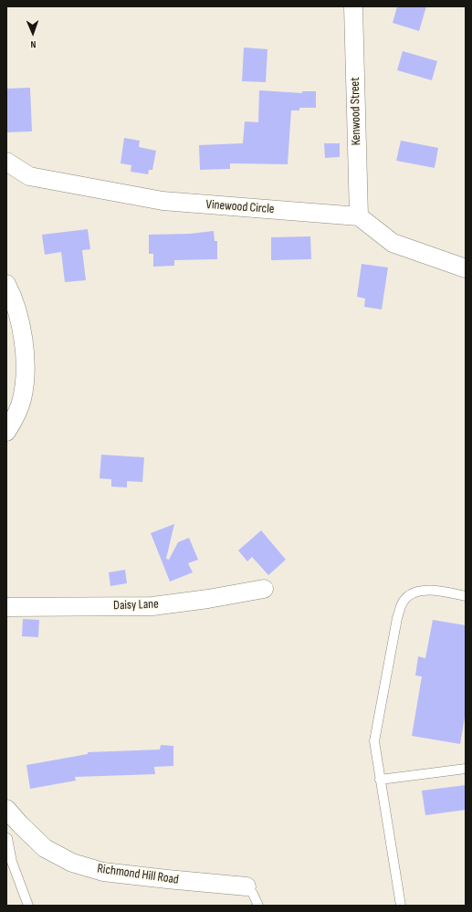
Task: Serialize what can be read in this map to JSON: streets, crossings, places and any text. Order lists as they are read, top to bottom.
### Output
{
  "streets": {
    "street": [
      "Kenwood Street",
      "Vinewood Circle",
      "Daisy Lane",
      "Richmond Hill Road"
    ]
  },
  "crossings": [
    ["Kenwood Street", "Vinewood Circle"]
  ],
  "north": "bottom"
}
